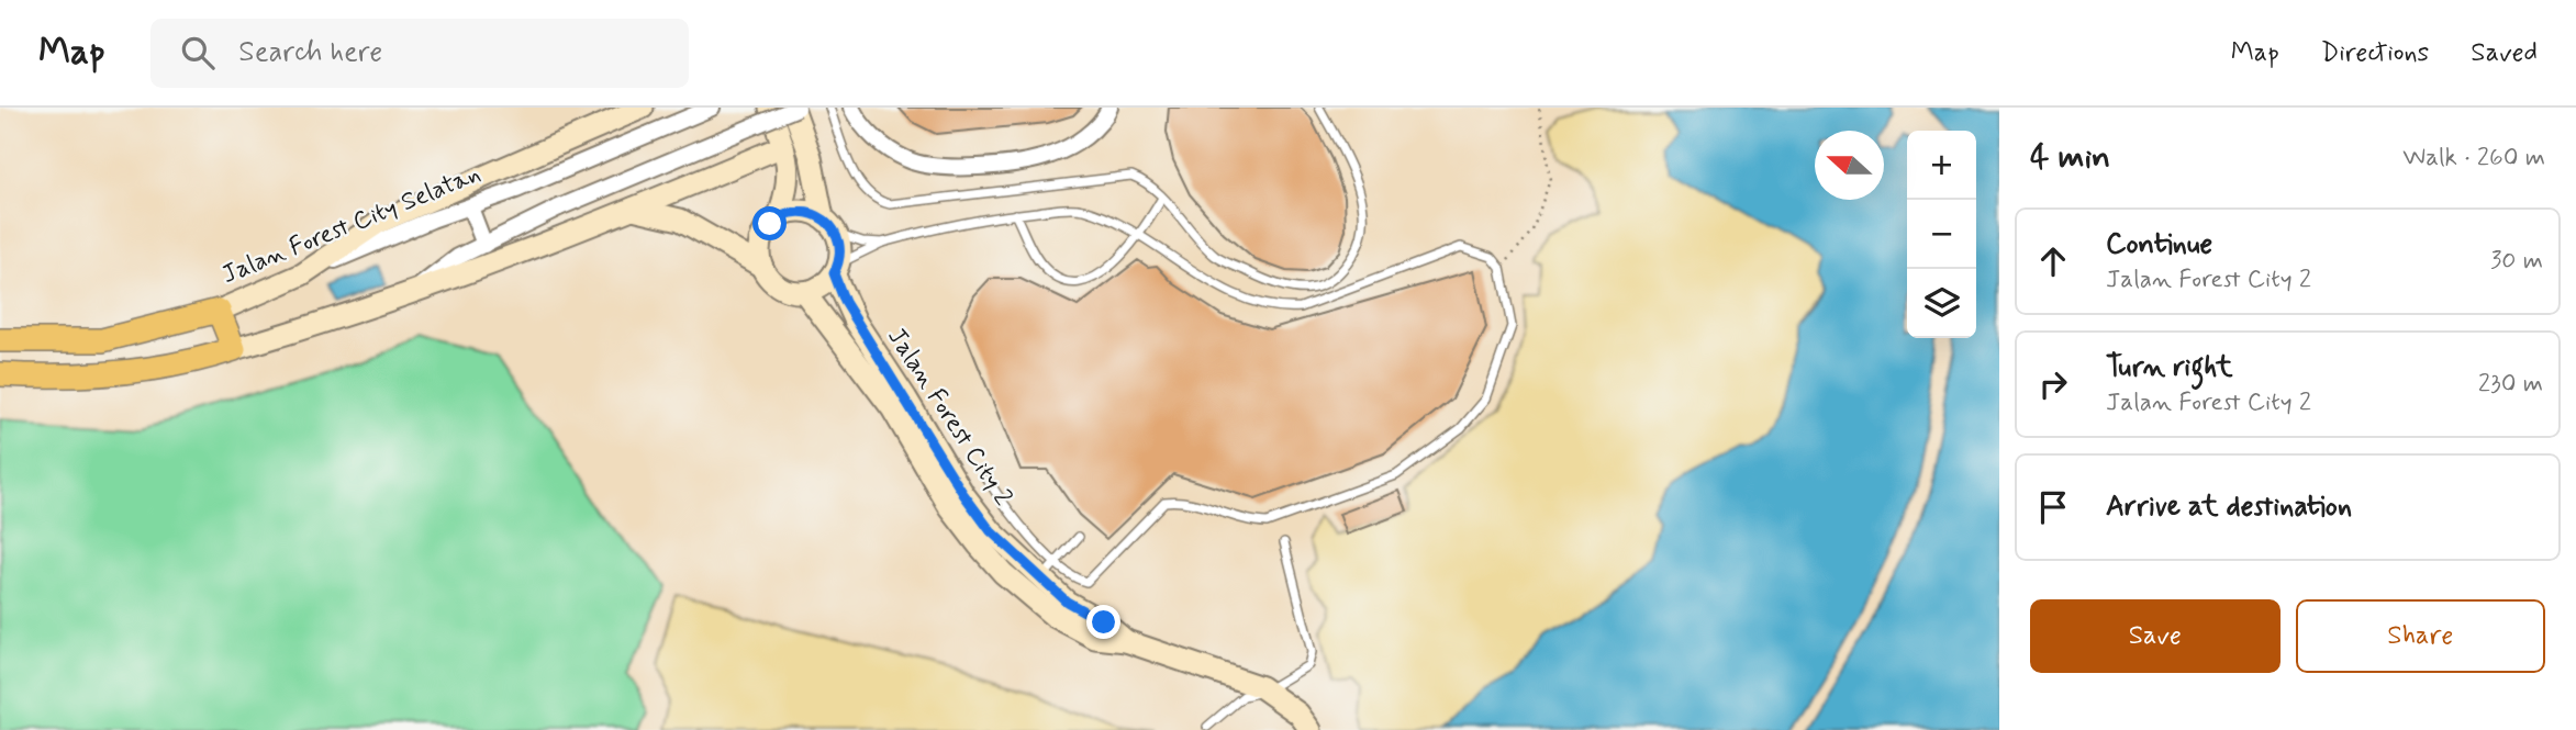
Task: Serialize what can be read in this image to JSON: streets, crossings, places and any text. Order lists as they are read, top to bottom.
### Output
{
  "streets": {
    "main road": ["Jalan Forest City Selatan"],
    "street": ["Jalan Forest City 2"]
  },
  "north": "left",
  "page": {
    "header": "Map",
    "search": "Search here",
    "nav": ["Map", "Directions", "Saved"],
    "heading": ["4 min", "Walk · 260 m"],
    "map_buttons": ["+", "−"],
    "list": [
      ["Continue", "Jalan Forest City 2", "30 m"],
      ["Turn right", "Jalan Forest City 2", "230 m"],
      "Arrive at destination"
    ],
    "buttons": ["Save", "Share"]
  }
}
